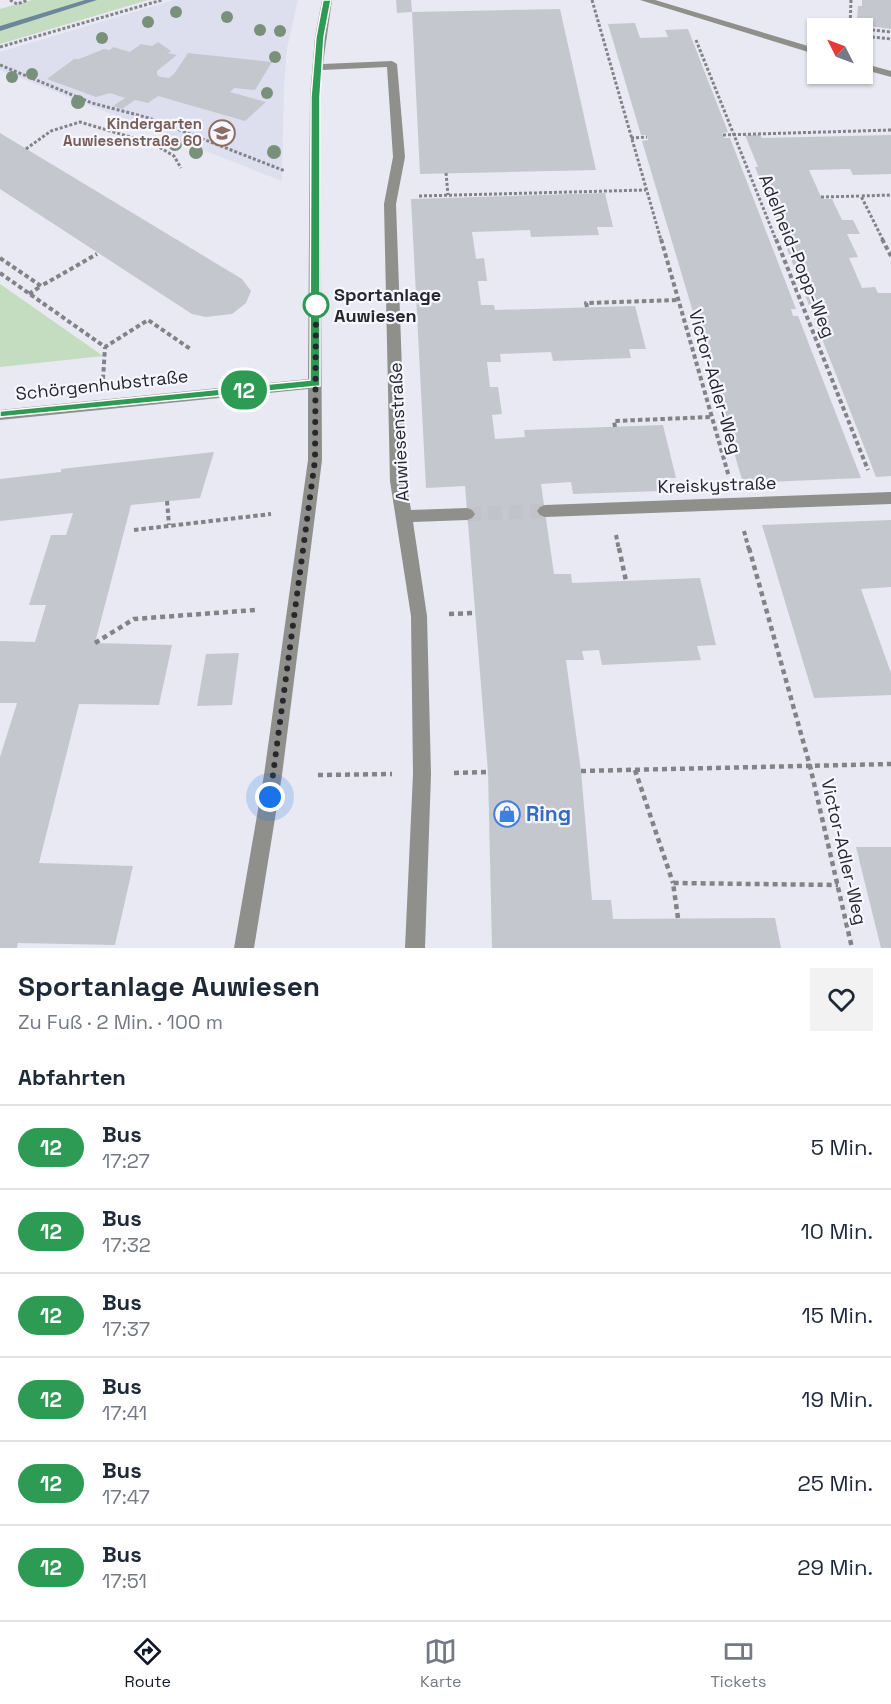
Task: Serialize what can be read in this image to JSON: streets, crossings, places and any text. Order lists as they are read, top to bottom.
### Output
{
  "streets": {
    "street": ["Schörgenhubstraße", "Auwiesenstraße", "Kreiskystraße"],
    "path": ["Adelheid-Popp-Weg", "Victor-Adler-Weg"]
  },
  "crossings": [
    ["Adelheid-Popp-Weg", "Kreiskystraße"],
    ["Victor-Adler-Weg", "Kreiskystraße"]
  ],
  "places": {
    "school or university": ["Kindergarten Auwiesenstraße 60"],
    "other": ["Sportanlage Auwiesen"],
    "shop": ["Ring"]
  },
  "lines": ["bus line 12"],
  "north": "top left",
  "page": {
    "on_map": "12",
    "heading": [
      ["Sportanlage Auwiesen", "Zu Fuß · 2 Min. · 100 m"],
      "Abfahrten"
    ],
    "list": [
      {
        "mark": "12",
        "name": "Bus",
        "note": "17:27",
        "value": "5 Min."
      },
      {
        "mark": "12",
        "name": "Bus",
        "note": "17:32",
        "value": "10 Min."
      },
      {
        "mark": "12",
        "name": "Bus",
        "note": "17:37",
        "value": "15 Min."
      },
      {
        "mark": "12",
        "name": "Bus",
        "note": "17:41",
        "value": "19 Min."
      },
      {
        "mark": "12",
        "name": "Bus",
        "note": "17:47",
        "value": "25 Min."
      },
      {
        "mark": "12",
        "name": "Bus",
        "note": "17:51",
        "value": "29 Min."
      }
    ],
    "tabs": ["Route", "Karte", "Tickets"]
  }
}
